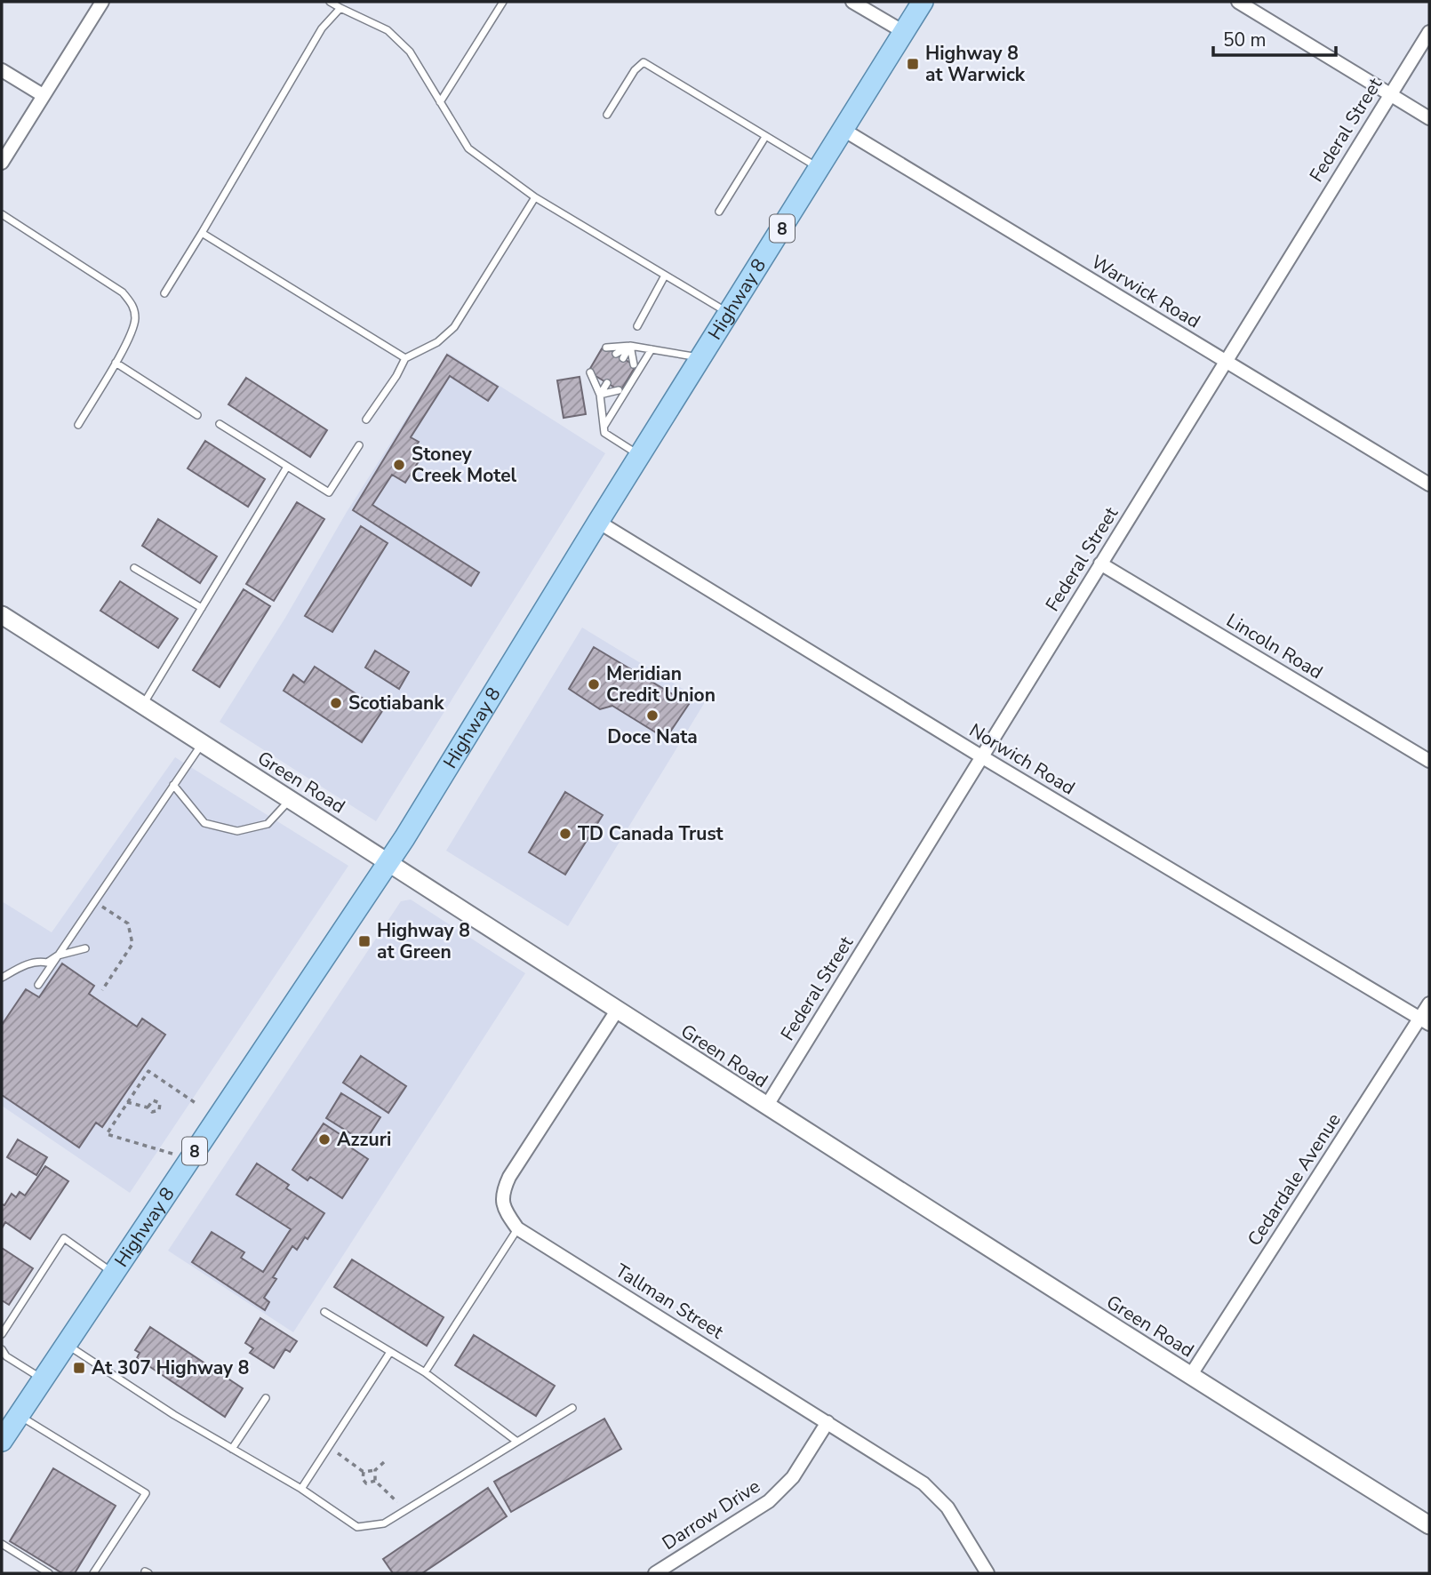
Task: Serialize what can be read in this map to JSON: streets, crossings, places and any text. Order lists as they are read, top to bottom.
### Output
{
  "streets": {
    "main road": ["8", "Highway 8"],
    "street": [
      "Federal Street",
      "Warwick Road",
      "Lincoln Road",
      "Norwich Road",
      "Green Road",
      "Cedardale Avenue",
      "Tallman Street",
      "Darrow Drive"
    ]
  },
  "crossings": [
    ["Federal Street", "Warwick Road"],
    ["Federal Street", "Lincoln Road"],
    ["Federal Street", "Norwich Road"],
    ["Federal Street", "Green Road"],
    ["Warwick Road", "Highway 8"],
    ["Highway 8", "Norwich Road"],
    ["Highway 8", "Green Road"],
    ["Norwich Road", "Cedardale Avenue"],
    ["Green Road", "Cedardale Avenue"],
    ["Green Road", "Tallman Street"],
    ["Tallman Street", "Darrow Drive"]
  ],
  "places": {
    "transit": ["Highway 8 at Warwick", "Highway 8 at Green", "At 307 Highway 8"],
    "other": [
      "Stoney Creek Motel",
      "Meridian Credit Union",
      "Scotiabank",
      "Doce Nata",
      "TD Canada Trust",
      "Azzuri"
    ]
  },
  "scale_bar": "50 m"
}
